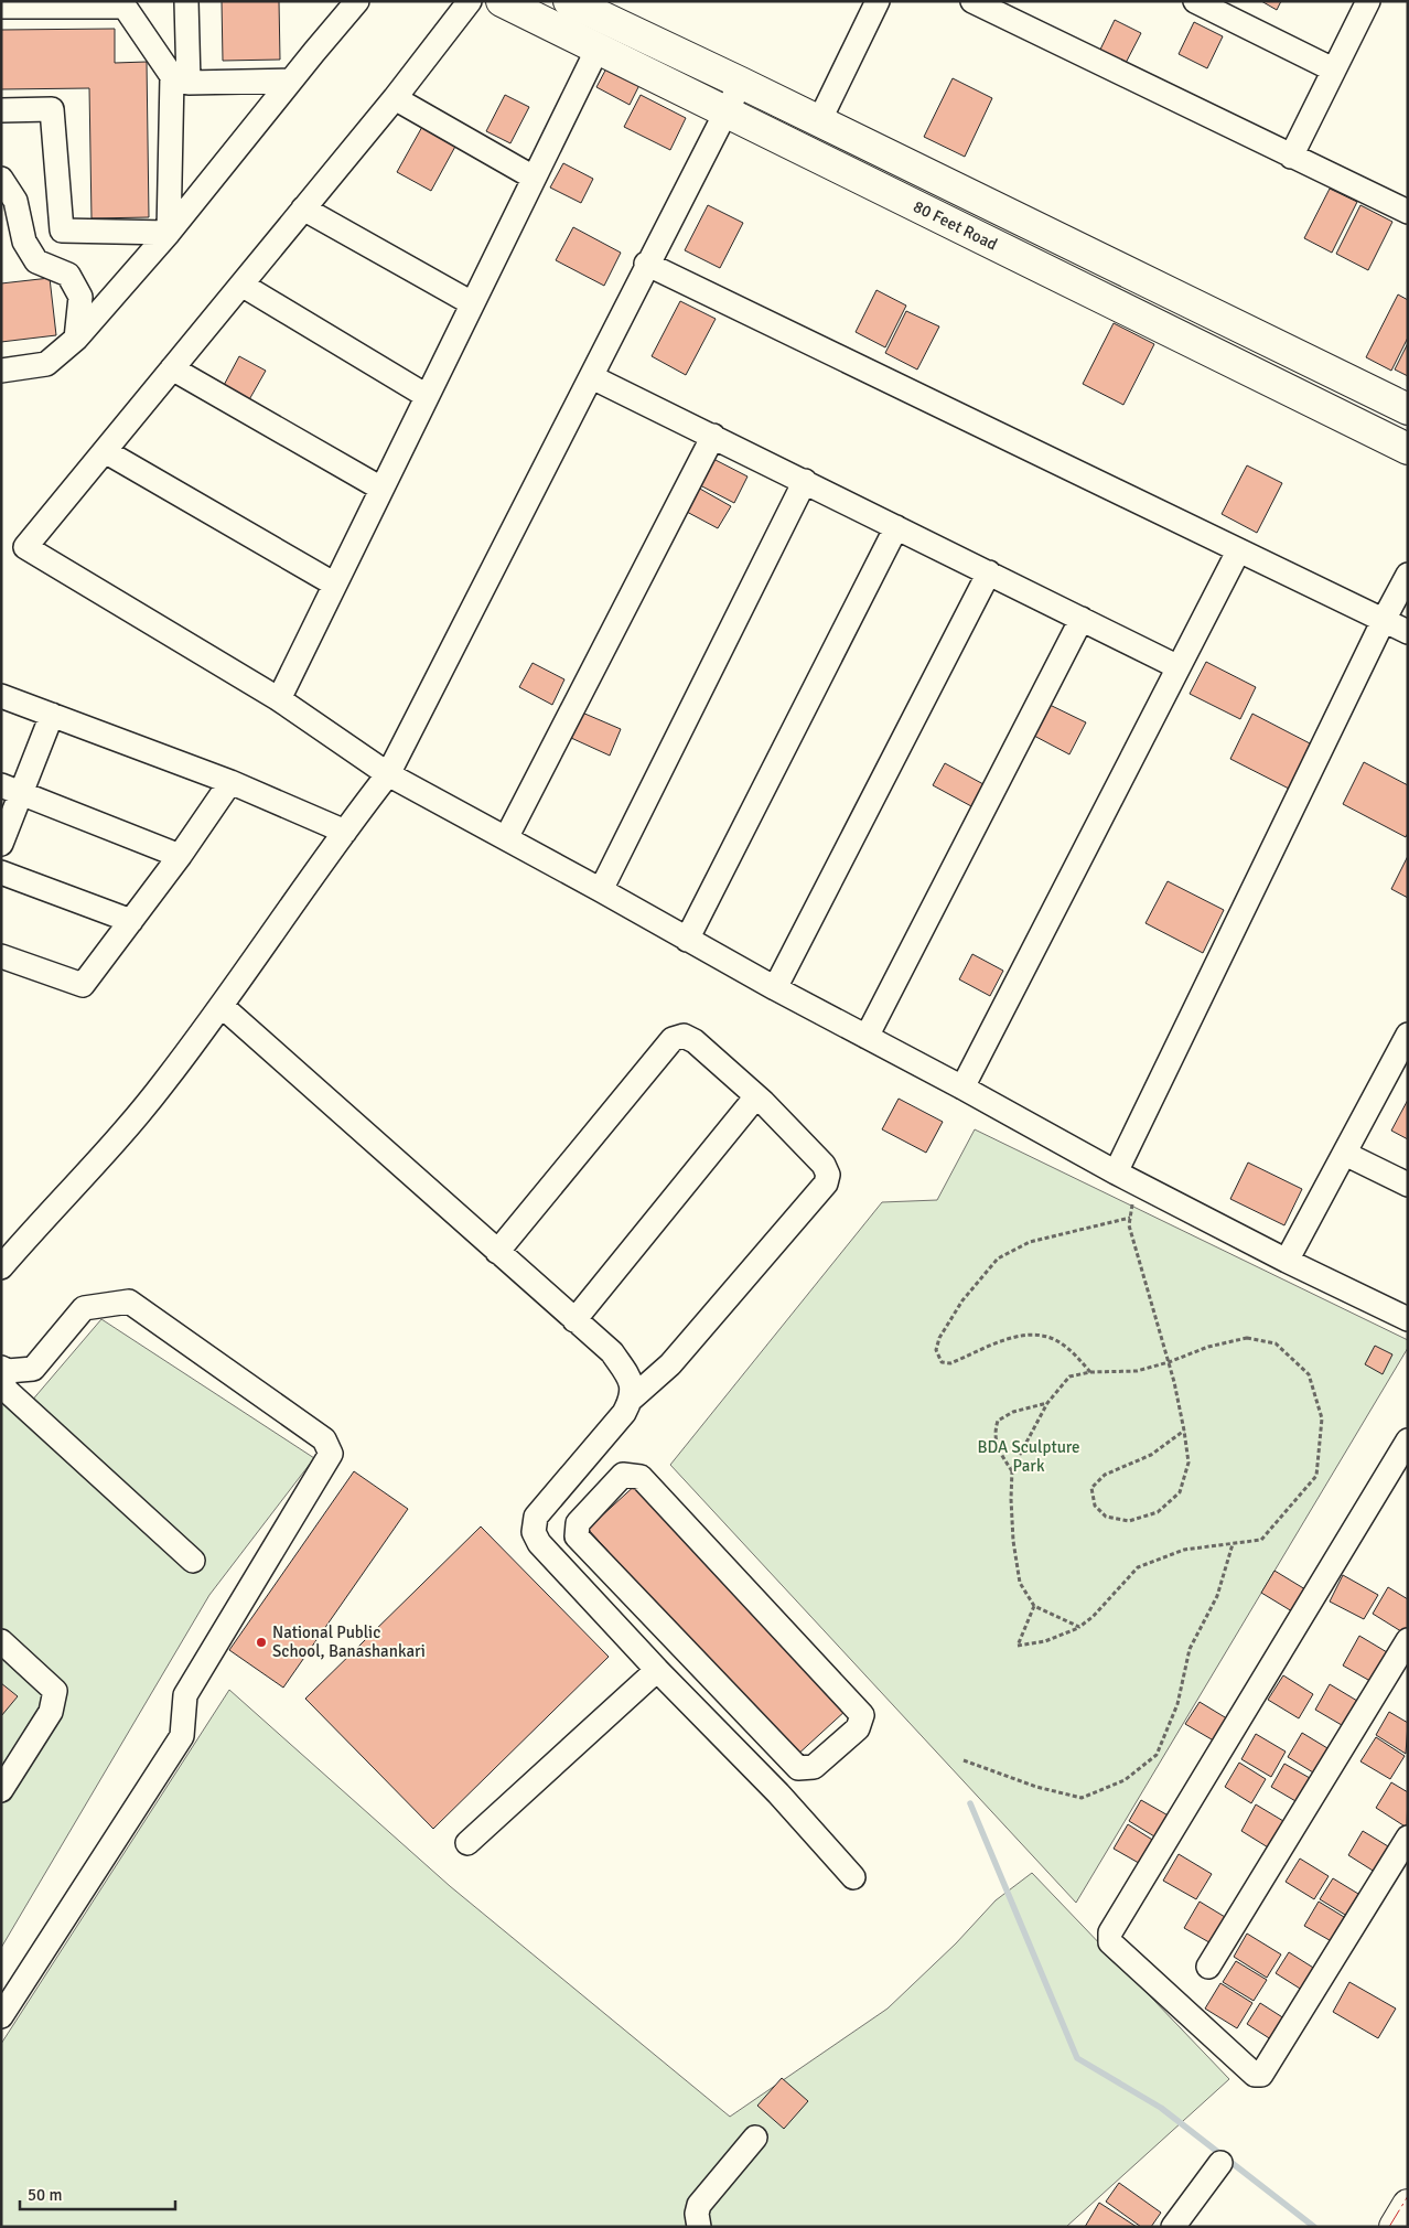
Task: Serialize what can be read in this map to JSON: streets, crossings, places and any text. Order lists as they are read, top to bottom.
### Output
{
  "streets": {
    "main road": ["80 Feet Road"]
  },
  "parks": ["BDA Sculpture Park"],
  "places": ["National Public School, Banashankari"],
  "scale_bar": "50 m"
}
